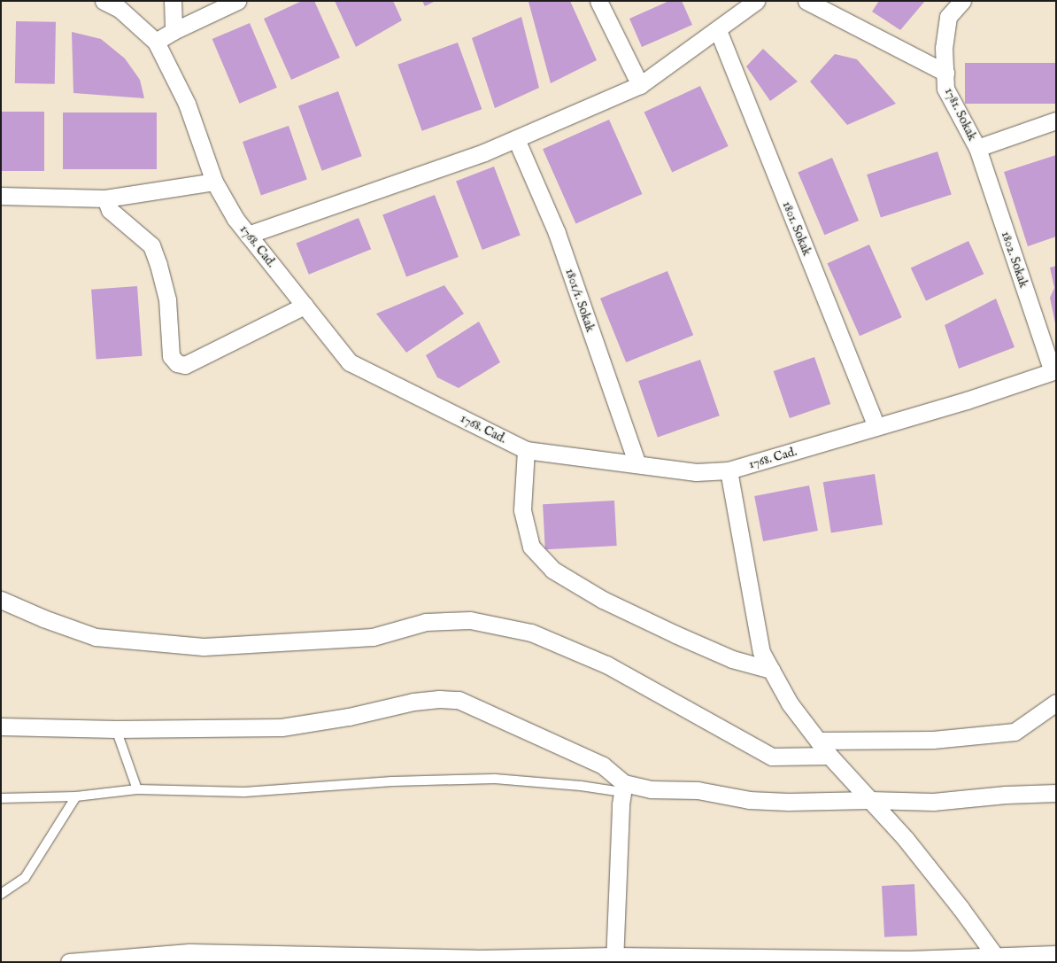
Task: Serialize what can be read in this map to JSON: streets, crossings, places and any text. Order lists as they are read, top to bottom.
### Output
{
  "streets": {
    "street": [
      "1781. Sokak",
      "1801. Sokak",
      "1768. Cad.",
      "1802. Sokak",
      "1801/1. Sokak"
    ]
  },
  "crossings": [
    ["1781. Sokak", "1802. Sokak"],
    ["1801. Sokak", "1768. Cad."],
    ["1768. Cad.", "1802. Sokak"],
    ["1768. Cad.", "1801/1. Sokak"]
  ]
}
